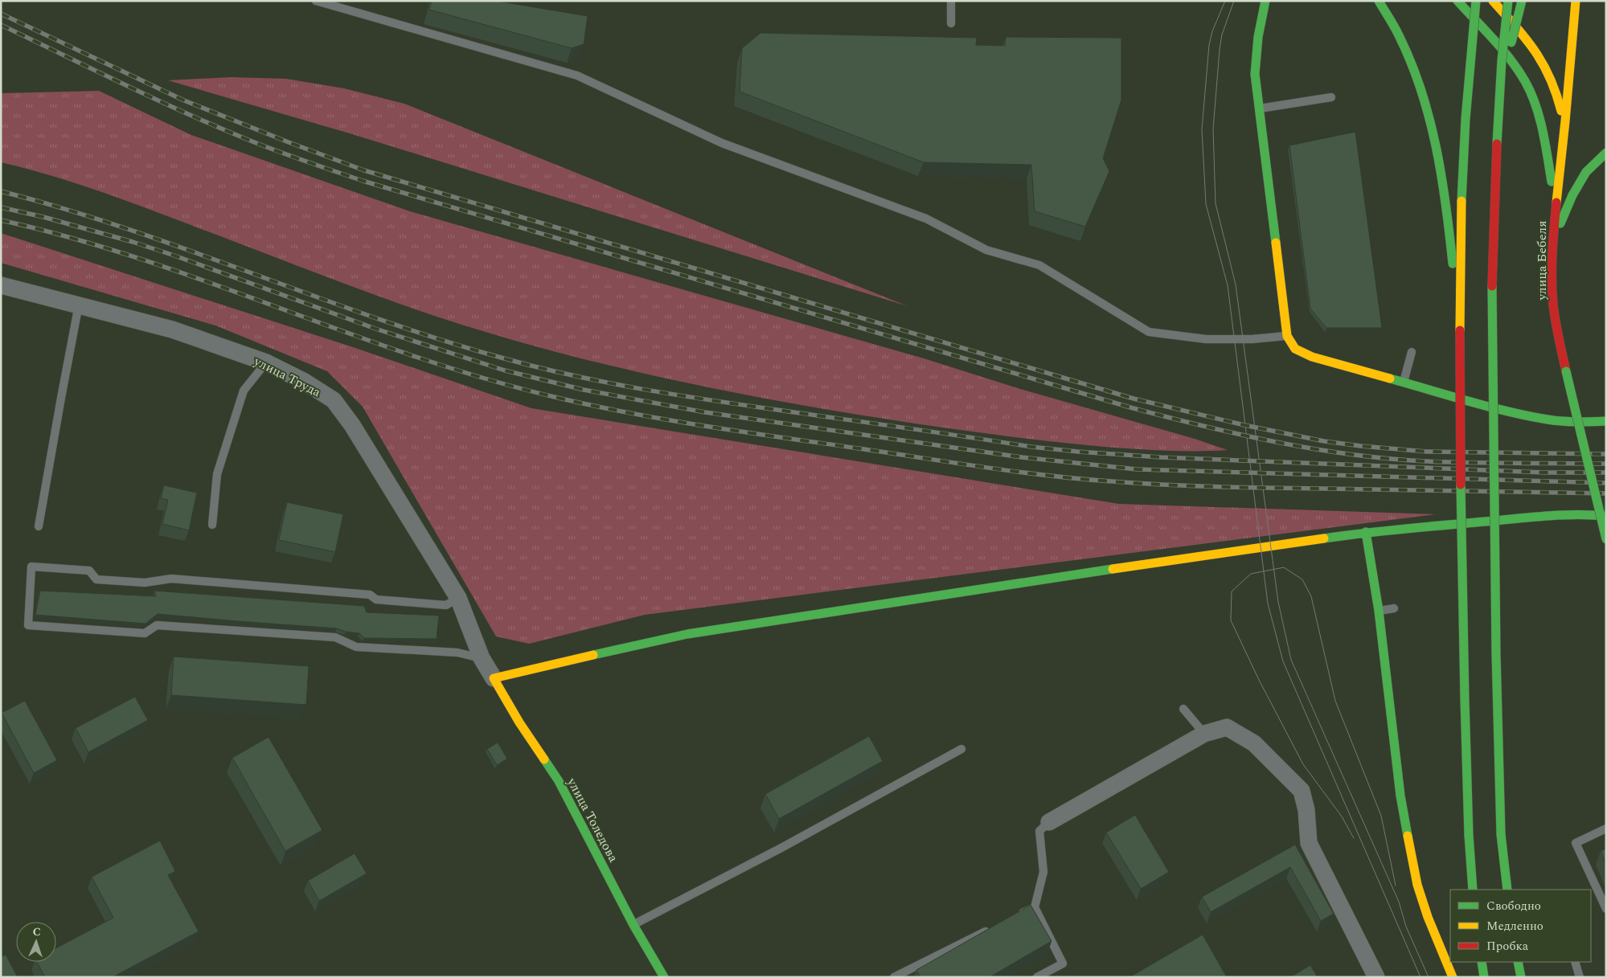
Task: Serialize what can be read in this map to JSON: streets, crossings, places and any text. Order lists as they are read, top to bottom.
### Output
{
  "streets": {
    "main road": ["улица Бебеля", "улица Толедова"],
    "street": ["улица Труда"]
  },
  "crossings": [
    ["улица Труда", "улица Толедова"]
  ],
  "legend": ["Свободно", "Медленно", "Пробка"],
  "north": "top"
}
